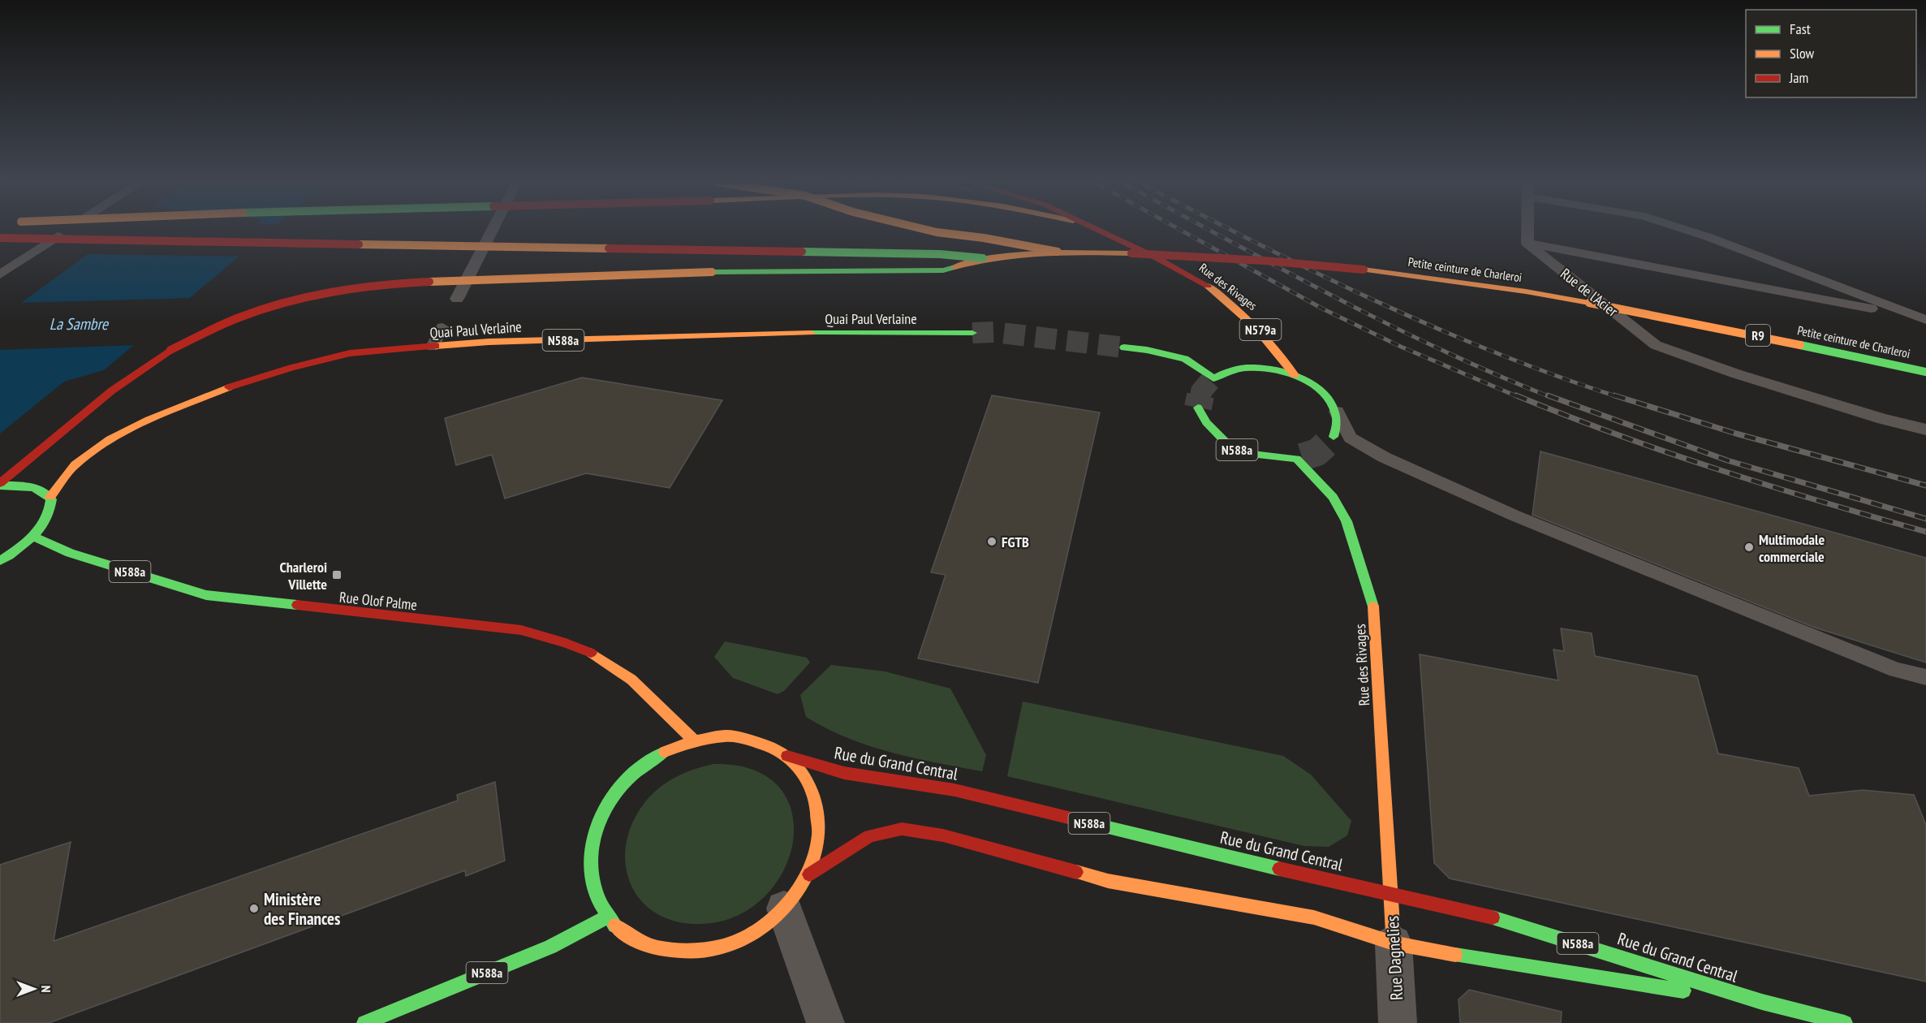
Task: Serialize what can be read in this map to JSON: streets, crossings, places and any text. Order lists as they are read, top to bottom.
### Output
{
  "streets": {
    "main road": [
      "Petite ceinture de Charleroi",
      "Rue des Rivages",
      "Quai Paul Verlaine",
      "N579a",
      "R9",
      "N588a",
      "Rue Olof Palme",
      "Rue du Grand Central",
      "Rue Dagnelies"
    ],
    "lane": ["Rue de l'Acier"]
  },
  "crossings": [
    ["Rue des Rivages", "Rue du Grand Central"],
    ["Rue des Rivages", "Rue Dagnelies"],
    ["N588a", "Rue Olof Palme"],
    ["N588a", "Rue du Grand Central"],
    ["Rue du Grand Central", "Rue Dagnelies"]
  ],
  "water": ["La Sambre"],
  "places": {
    "other": ["FGTB", "Multimodale commerciale", "Ministère des Finances"],
    "transit": ["Charleroi Villette"]
  },
  "legend": ["Fast", "Slow", "Jam"],
  "north": "right"
}
